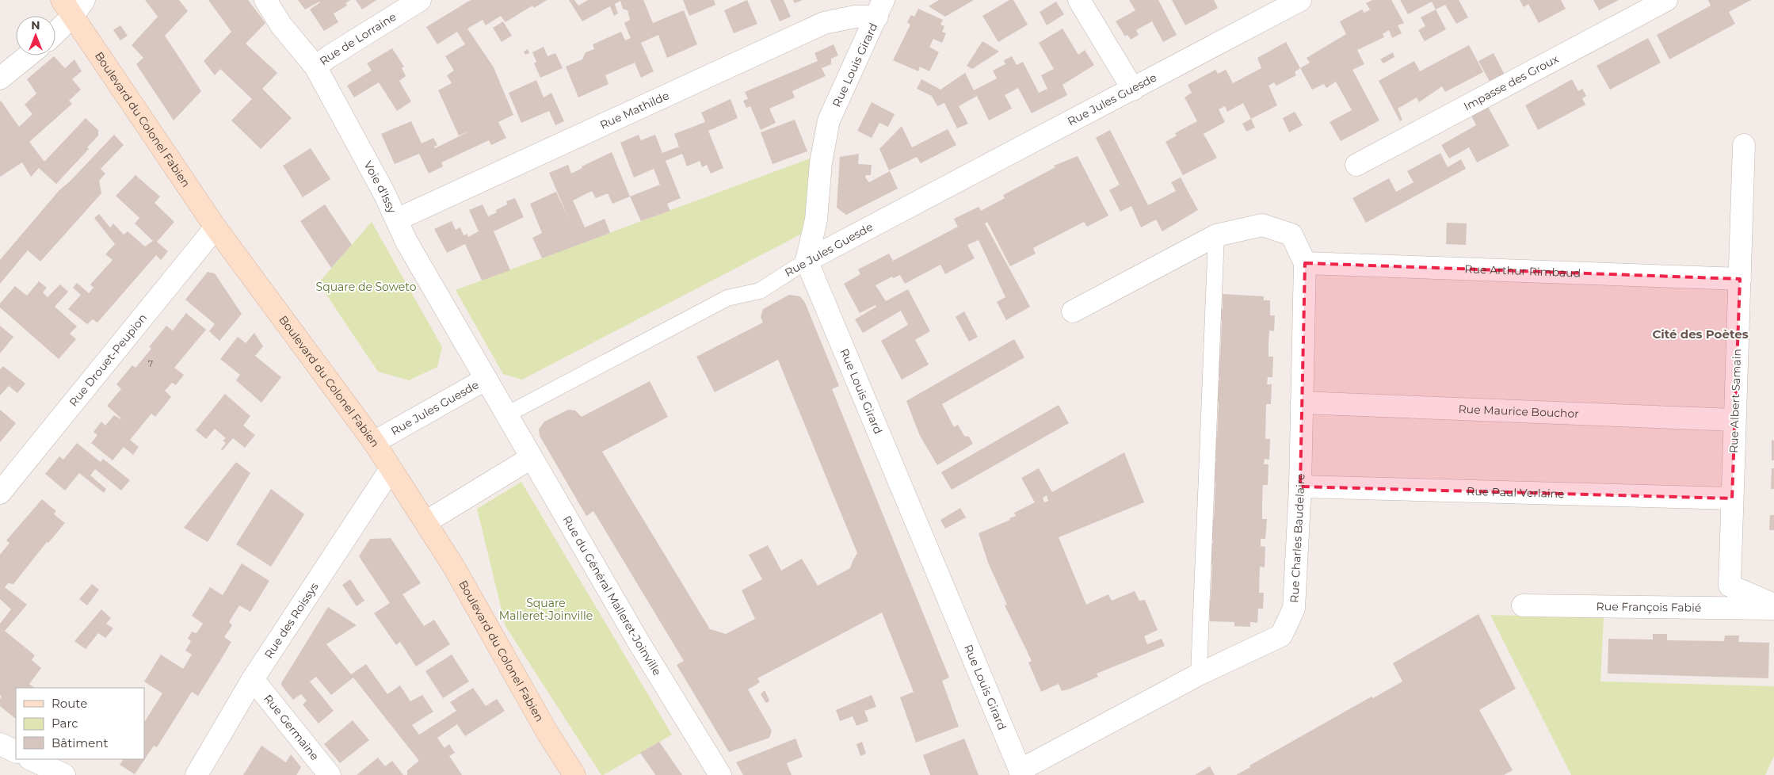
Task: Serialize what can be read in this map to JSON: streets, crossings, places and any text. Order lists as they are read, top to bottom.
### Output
{
  "streets": {
    "main road": ["Boulevard du Colonel Fabien"],
    "street": [
      "Rue de Lorraine",
      "Rue Louis Girard",
      "Impasse des Groux",
      "Rue Jules Guesde",
      "Rue Mathilde",
      "Voie d'Issy",
      "Rue Arthur Rimbaud",
      "Rue Drouet-Peupion",
      "Rue Albert Samain",
      "Rue Maurice Bouchor",
      "Rue Paul Verlaine",
      "Rue Charles Baudelaire",
      "Rue du Général Malleret-Joinville",
      "Rue François Fabié",
      "Rue des Roissys",
      "Rue Germaine"
    ]
  },
  "crossings": [
    ["Rue de Lorraine", "Voie d'Issy"],
    ["Rue Louis Girard", "Rue Jules Guesde"],
    ["Rue Louis Girard", "Rue Mathilde"],
    ["Rue Louis Girard", "Rue Charles Baudelaire"],
    ["Rue Jules Guesde", "Boulevard du Colonel Fabien"],
    ["Rue Jules Guesde", "Voie d'Issy"],
    ["Rue Jules Guesde", "Rue du Général Malleret-Joinville"],
    ["Rue Mathilde", "Voie d'Issy"],
    ["Boulevard du Colonel Fabien", "Rue Drouet-Peupion"],
    ["Boulevard du Colonel Fabien", "Rue des Roissys"],
    ["Rue Arthur Rimbaud", "Rue Albert Samain"],
    ["Rue Arthur Rimbaud", "Rue Charles Baudelaire"],
    ["Rue Albert Samain", "Rue Maurice Bouchor"],
    ["Rue Albert Samain", "Rue Paul Verlaine"],
    ["Rue Maurice Bouchor", "Rue Charles Baudelaire"],
    ["Rue Paul Verlaine", "Rue Charles Baudelaire"],
    ["Rue des Roissys", "Rue Germaine"]
  ],
  "districts": ["Cité des Poètes"],
  "parks": ["Square de Soweto", "Square Malleret-Joinville"],
  "house_numbers": ["7"],
  "legend": ["Route", "Parc", "Bâtiment"],
  "north": "top"
}
